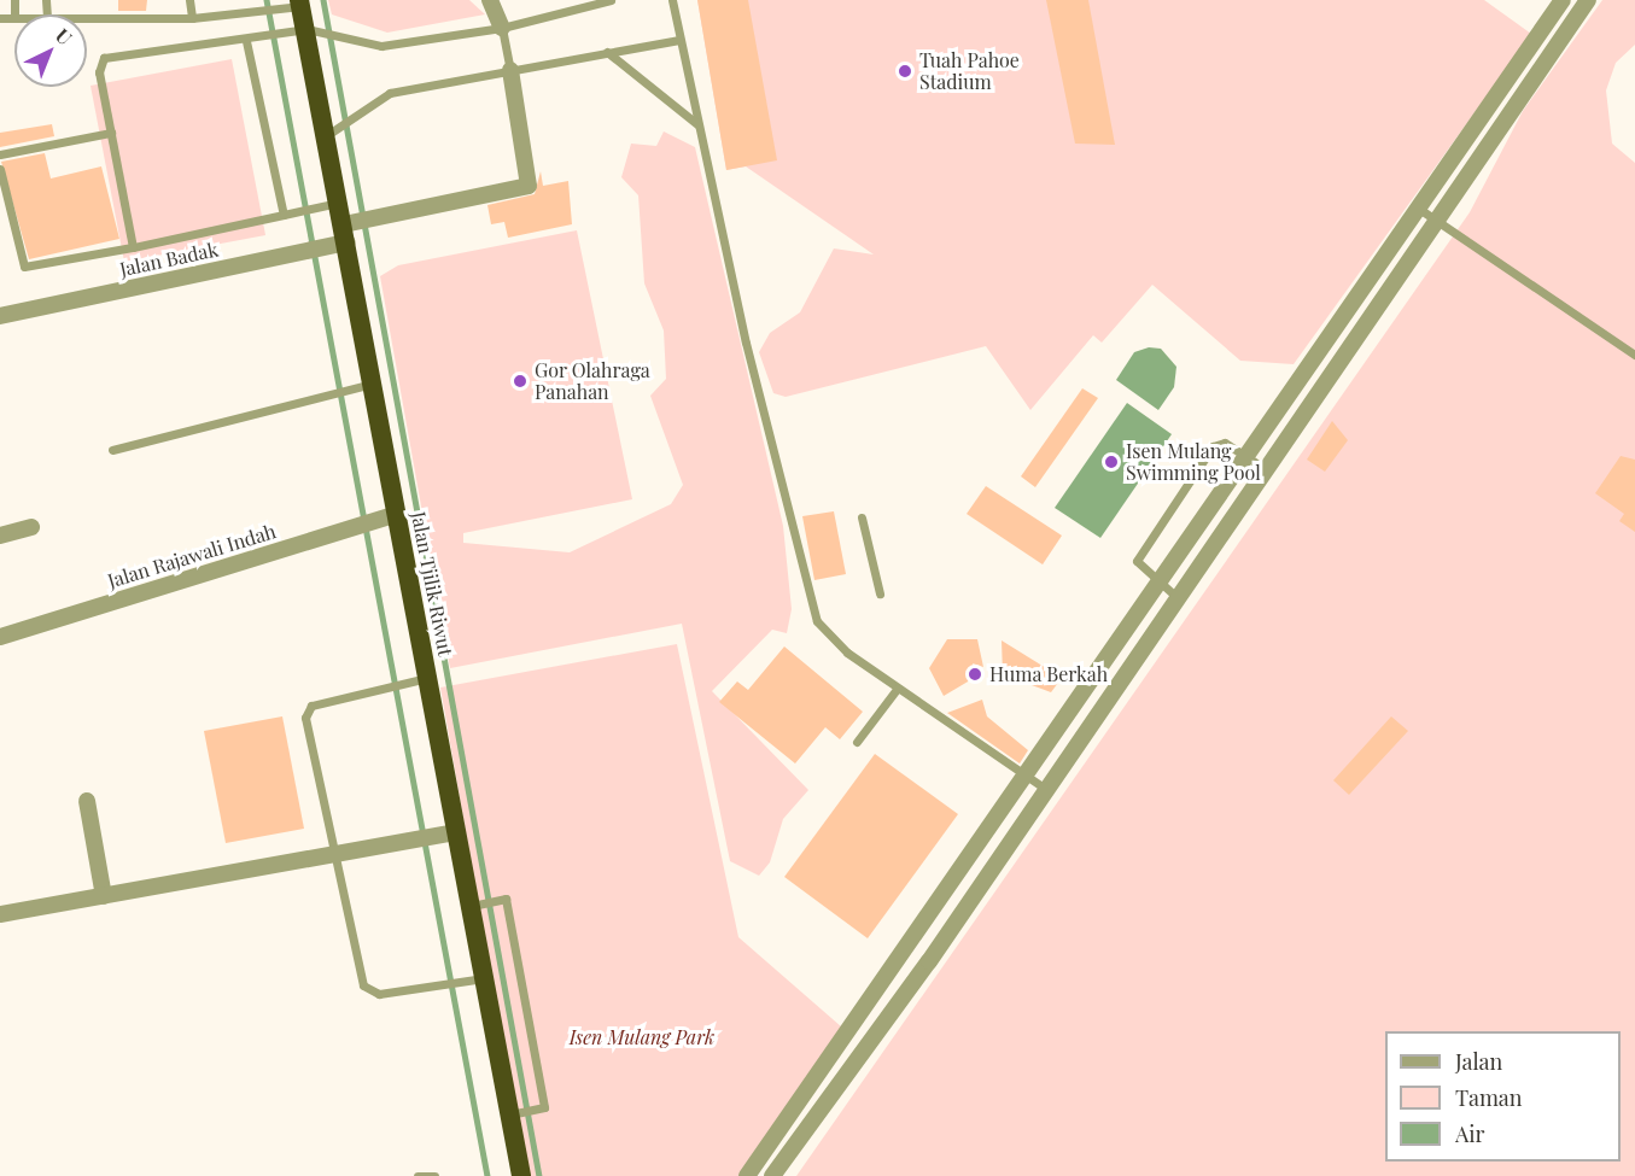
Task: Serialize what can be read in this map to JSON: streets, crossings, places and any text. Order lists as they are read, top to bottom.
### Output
{
  "streets": {
    "highway": ["Jalan Tjilik Riwut"],
    "street": ["Jalan Badak", "Jalan Rajawali Indah"]
  },
  "crossings": [
    ["Jalan Badak", "Jalan Tjilik Riwut"],
    ["Jalan Rajawali Indah", "Jalan Tjilik Riwut"]
  ],
  "parks": ["Isen Mulang Park"],
  "places": [
    "Tuah Pahoe Stadium",
    "Gor Olahraga Panahan",
    "Isen Mulang Swimming Pool",
    "Huma Berkah"
  ],
  "legend": ["Jalan", "Taman", "Air"],
  "north": "top right"
}
